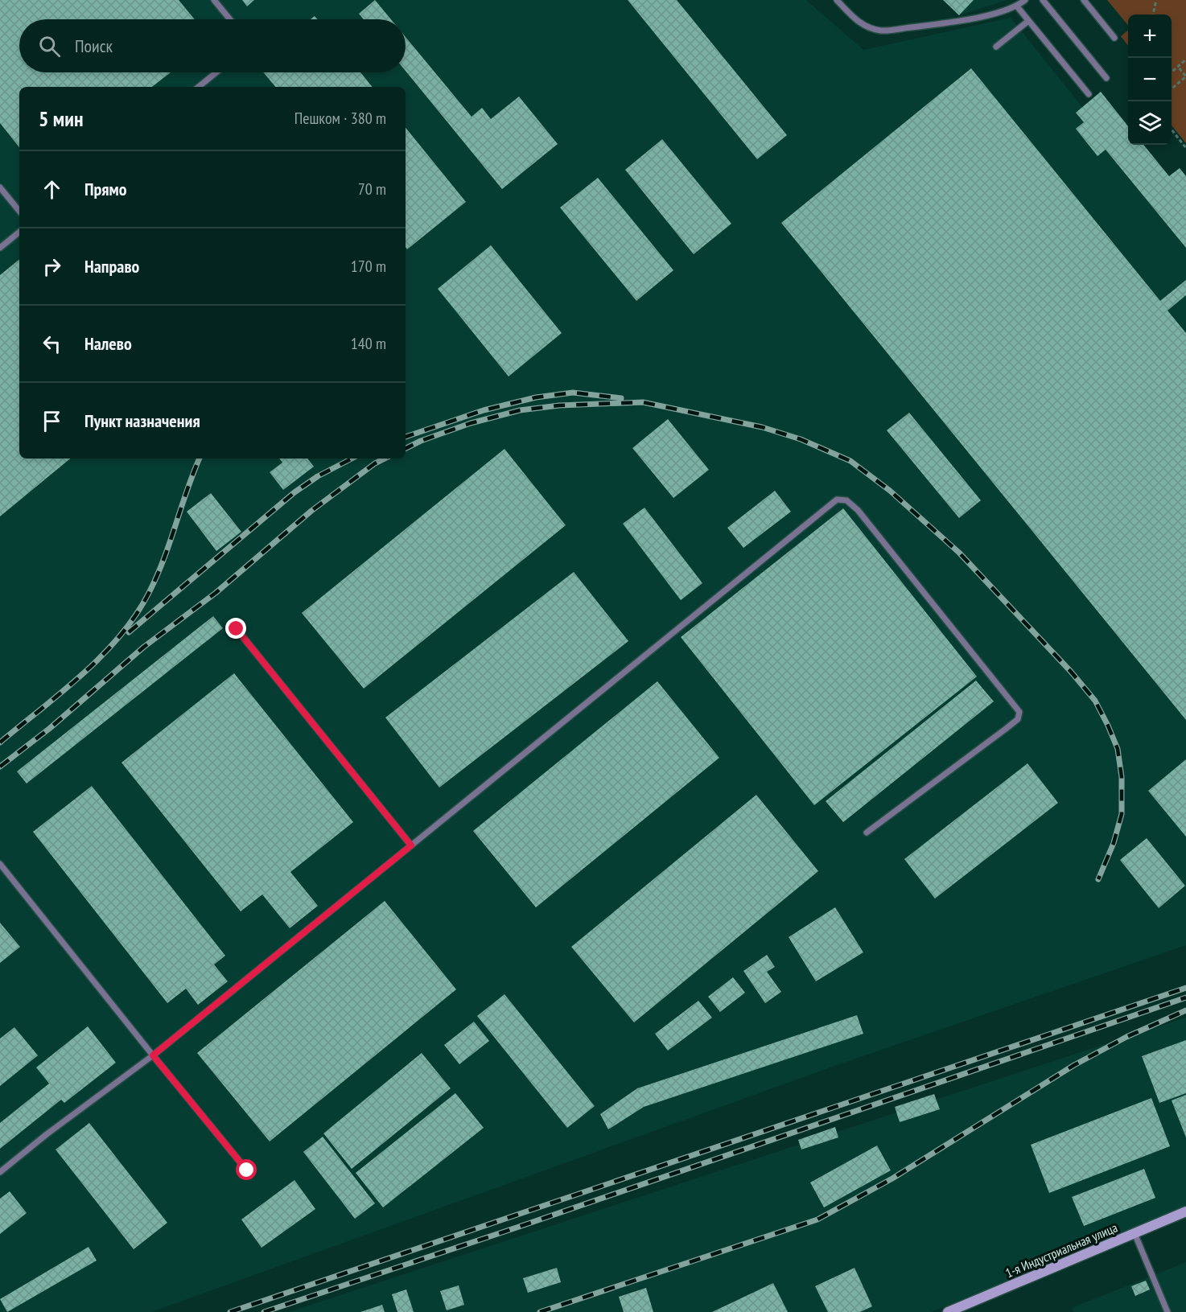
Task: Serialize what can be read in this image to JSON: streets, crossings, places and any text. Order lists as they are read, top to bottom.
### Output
{
  "streets": {
    "main road": ["1-я Индустриальная улица"]
  },
  "page": {
    "map_buttons": ["+", "−"],
    "search": "Поиск",
    "heading": ["5 мин", "Пешком · 380 m"],
    "list": [
      ["Прямо", "70 m"],
      ["Направо", "170 m"],
      ["Налево", "140 m"],
      "Пункт назначения"
    ]
  }
}
